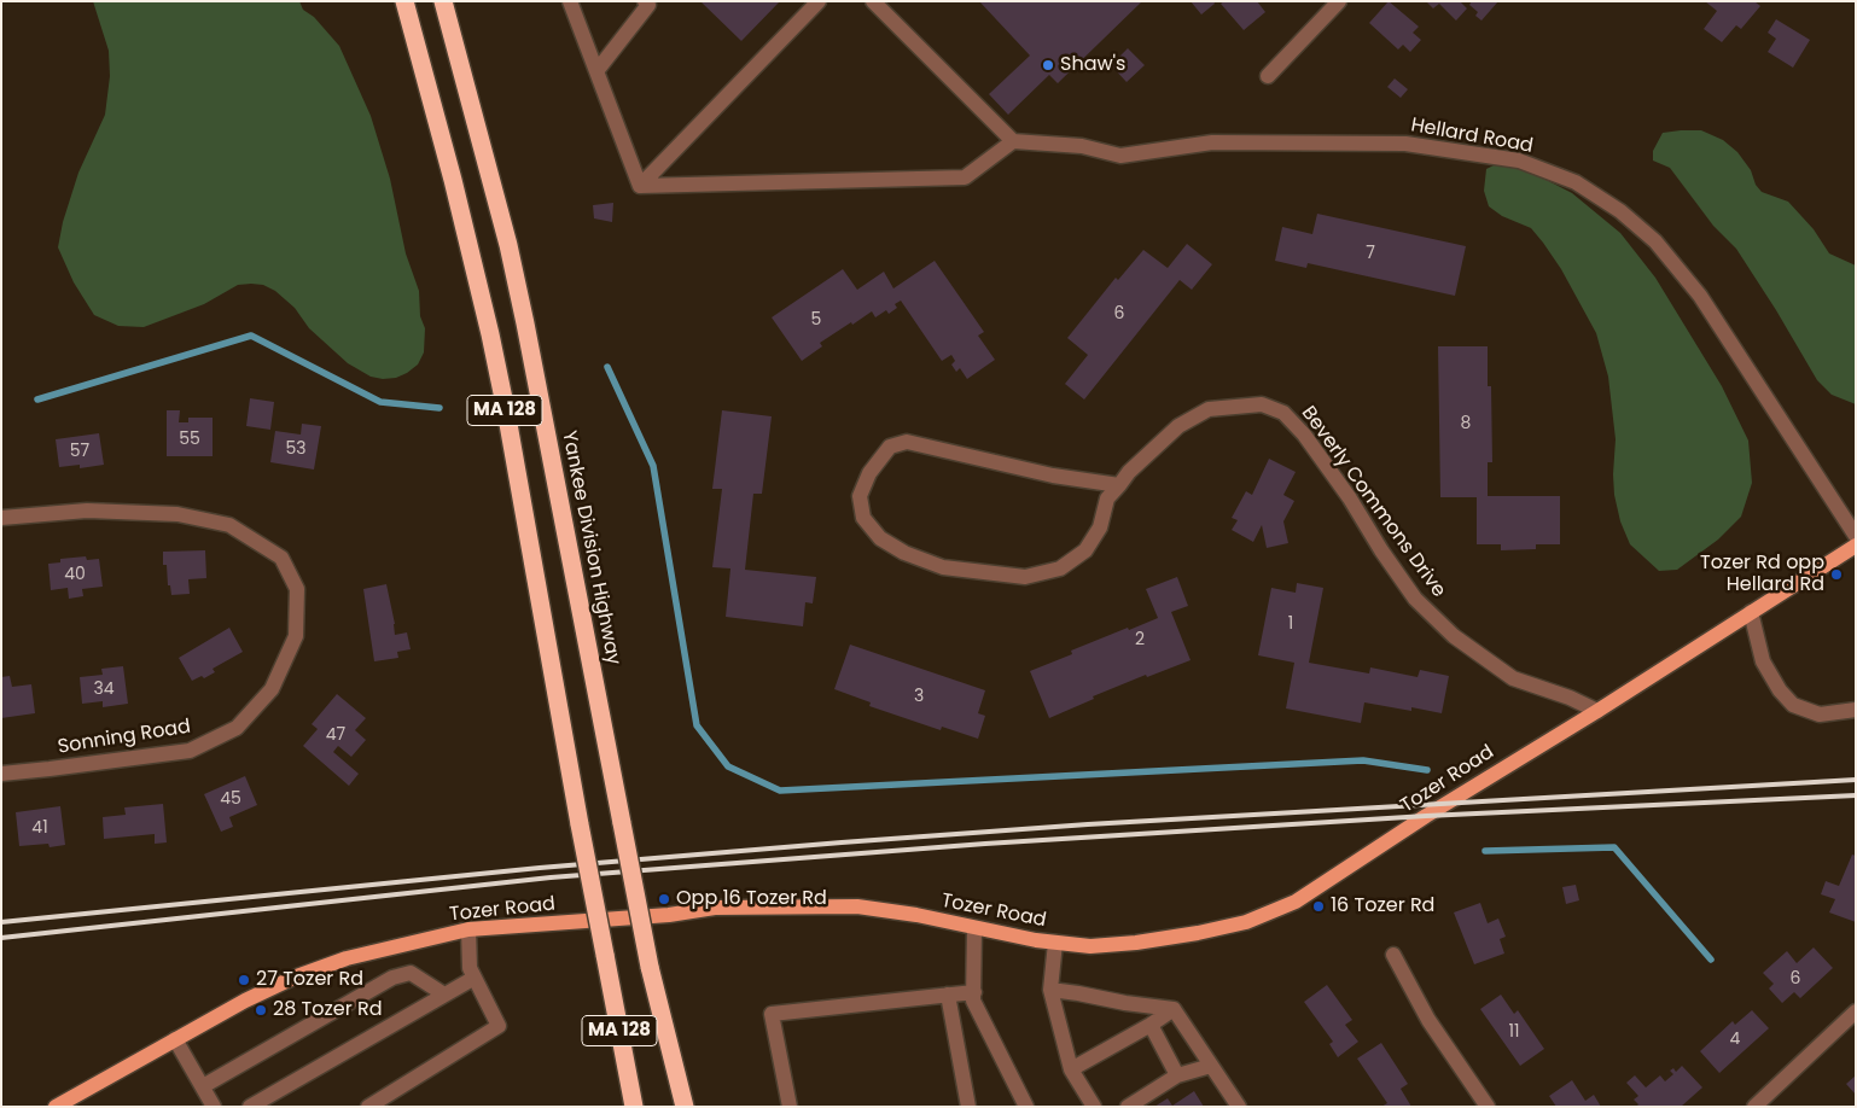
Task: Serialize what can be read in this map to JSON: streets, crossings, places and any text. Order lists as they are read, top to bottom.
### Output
{
  "streets": {
    "highway": ["MA 128", "Yankee Division Highway"],
    "main road": ["Tozer Road"],
    "street": ["Hellard Road", "Beverly Commons Drive", "Sonning Road"]
  },
  "crossings": [
    ["Beverly Commons Drive", "Tozer Road"]
  ],
  "places": [
    "Shaw's",
    "Tozer Rd opp Hellard Rd",
    "Opp 16 Tozer Rd",
    "16 Tozer Rd",
    "27 Tozer Rd",
    "28 Tozer Rd"
  ],
  "house_numbers": [
    "7",
    "6",
    "5",
    "8",
    "55",
    "53",
    "57",
    "40",
    "1",
    "2",
    "34",
    "3",
    "47",
    "45",
    "41",
    "6",
    "11",
    "4"
  ]
}
